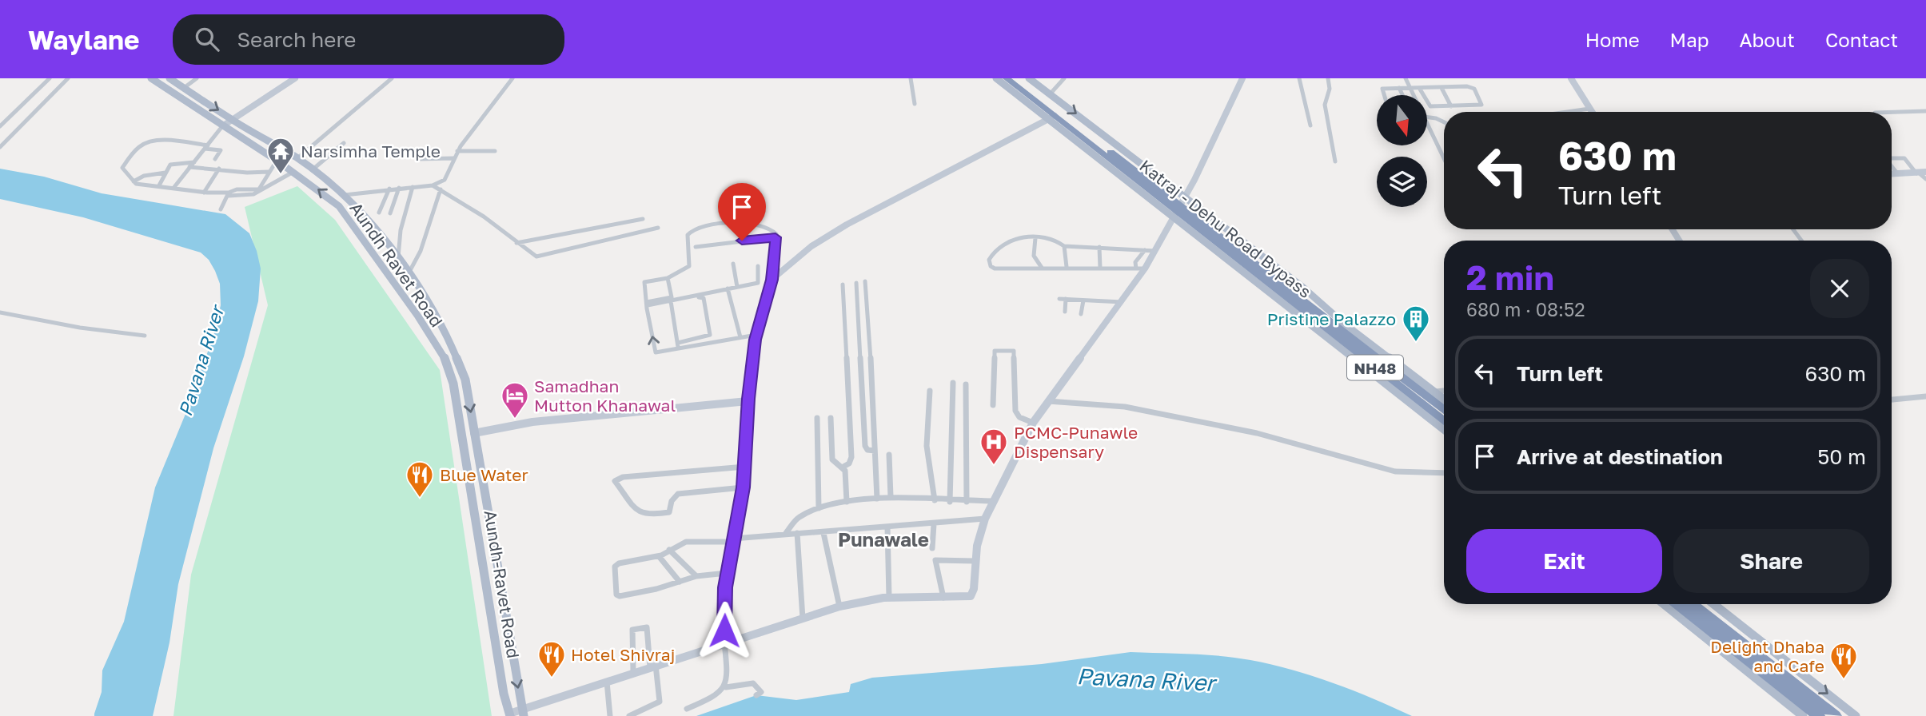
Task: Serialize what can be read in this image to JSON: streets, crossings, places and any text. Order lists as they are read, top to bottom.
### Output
{
  "streets": {
    "highway": ["Katraj - Dehu Road Bypass", "NH48"],
    "main road": ["Aundh Ravet Road", "Aundh-Ravet Road"]
  },
  "crossings": [
    ["Aundh Ravet Road", "Aundh-Ravet Road"]
  ],
  "districts": ["Punawale"],
  "water": ["Pavana River"],
  "places": {
    "temple": ["Narsimha Temple"],
    "building": ["Pristine Palazzo"],
    "hotel": ["Samadhan Mutton Khanawal"],
    "hospital": ["PCMC-Punawle Dispensary"],
    "restaurant": ["Blue Water", "Hotel Shivraj", "Delight Dhaba and Cafe"]
  },
  "north": "bottom",
  "page": {
    "header": "Waylane",
    "search": "Search here",
    "nav": [
      "Home",
      "Map",
      "About",
      "Contact"
    ],
    "turn": ["630 m", "Turn left"],
    "heading": ["2 min", "680 m · 08:52"],
    "list": [
      {
        "name": "Turn left",
        "value": "630 m"
      },
      {
        "name": "Arrive at destination",
        "value": "50 m"
      }
    ],
    "buttons": ["Exit", "Share"]
  }
}
